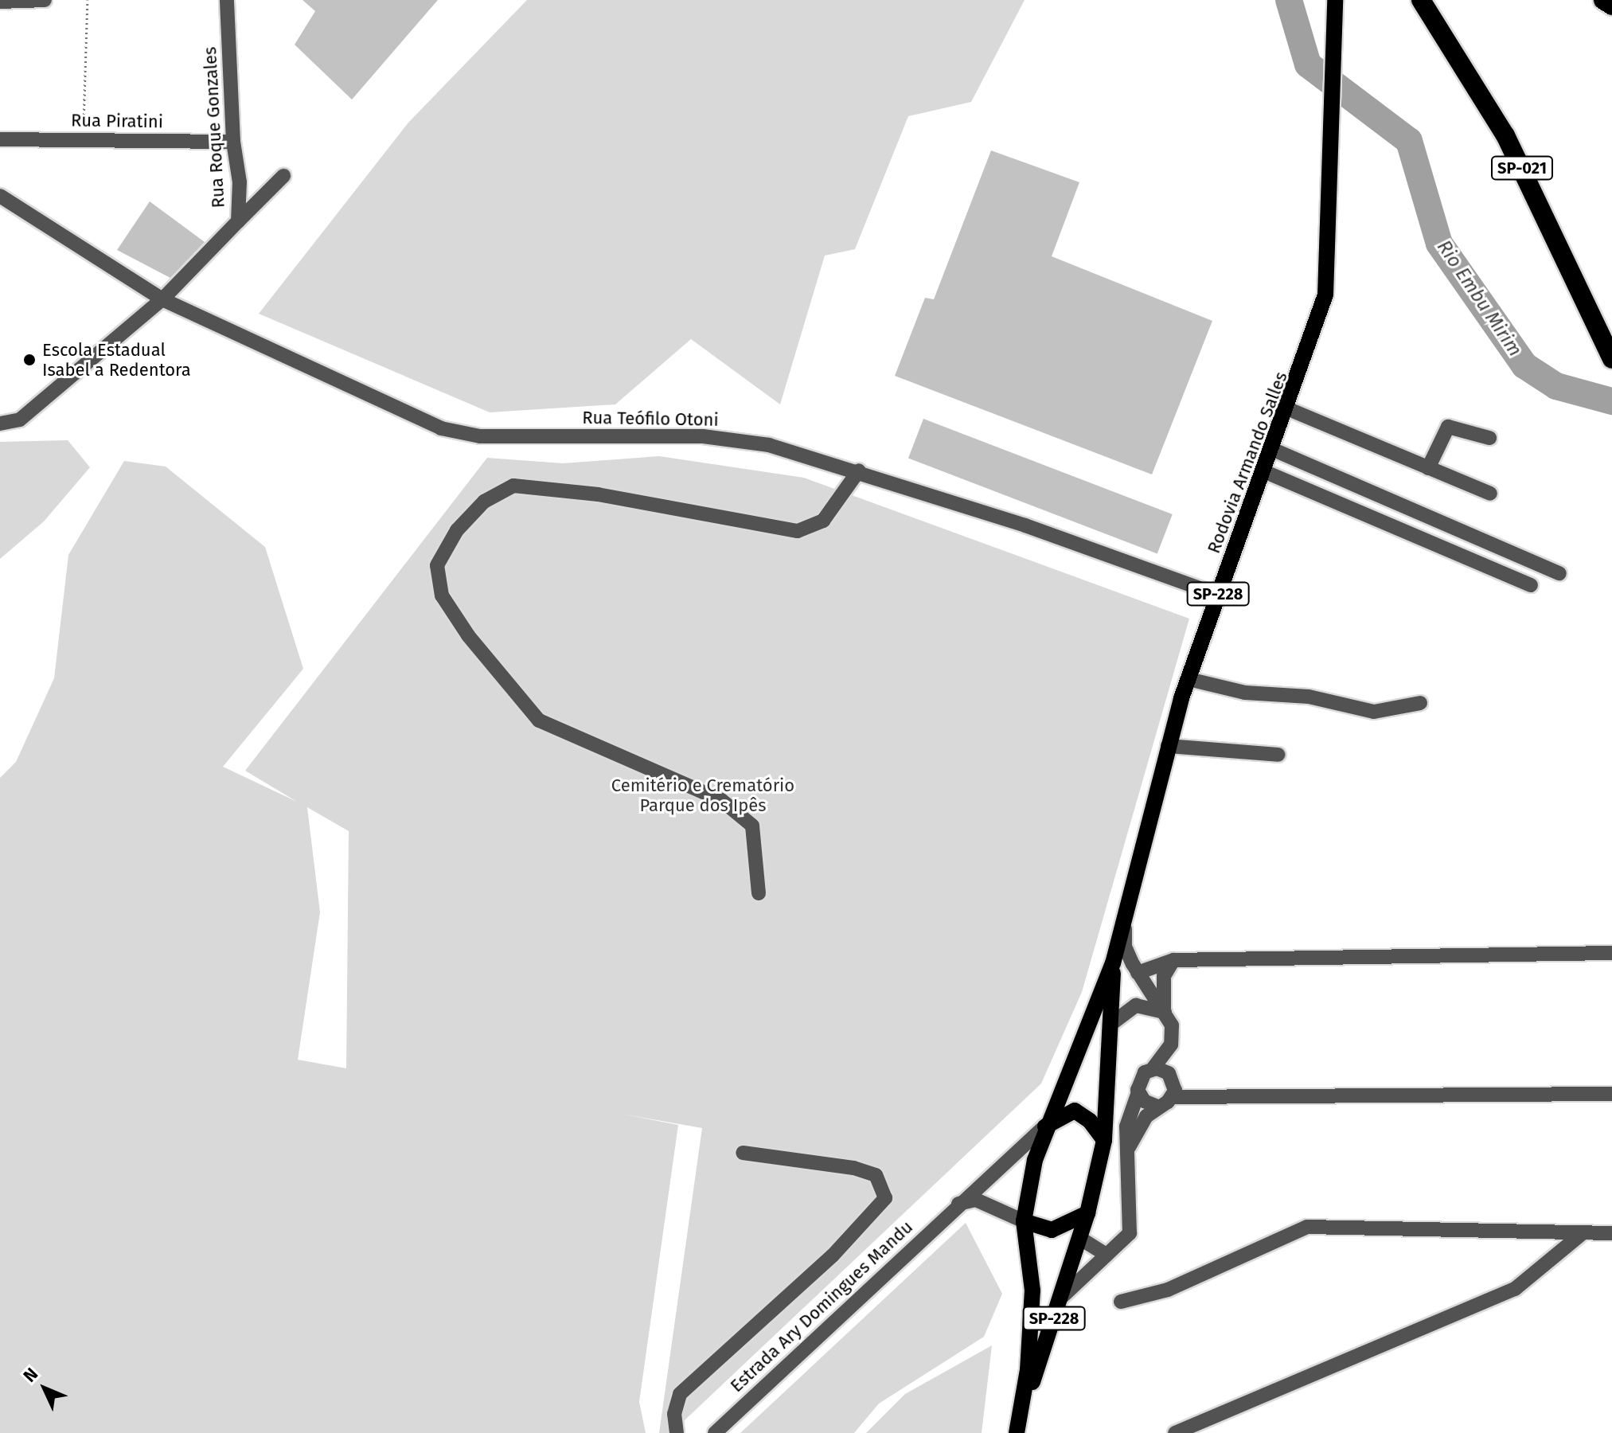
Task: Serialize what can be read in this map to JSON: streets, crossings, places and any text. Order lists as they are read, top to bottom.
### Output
{
  "streets": {
    "highway": ["SP-021"],
    "main road": ["Rodovia Armando Salles", "SP-228"],
    "street": [
      "Rua Piratini",
      "Rua Roque Gonzales",
      "Rua Teófilo Otoni",
      "Estrada Ary Domingues Mandu"
    ]
  },
  "crossings": [
    ["Rua Piratini", "Rua Roque Gonzales"],
    ["Rua Roque Gonzales", "Rua Teófilo Otoni"],
    ["Rua Teófilo Otoni", "Rodovia Armando Salles"],
    ["Rodovia Armando Salles", "Estrada Ary Domingues Mandu"]
  ],
  "water": ["Rio Embu Mirim"],
  "parks": ["Cemitério e Crematório Parque dos Ipês"],
  "places": ["Escola Estadual Isabel a Redentora"],
  "north": "top left"
}
